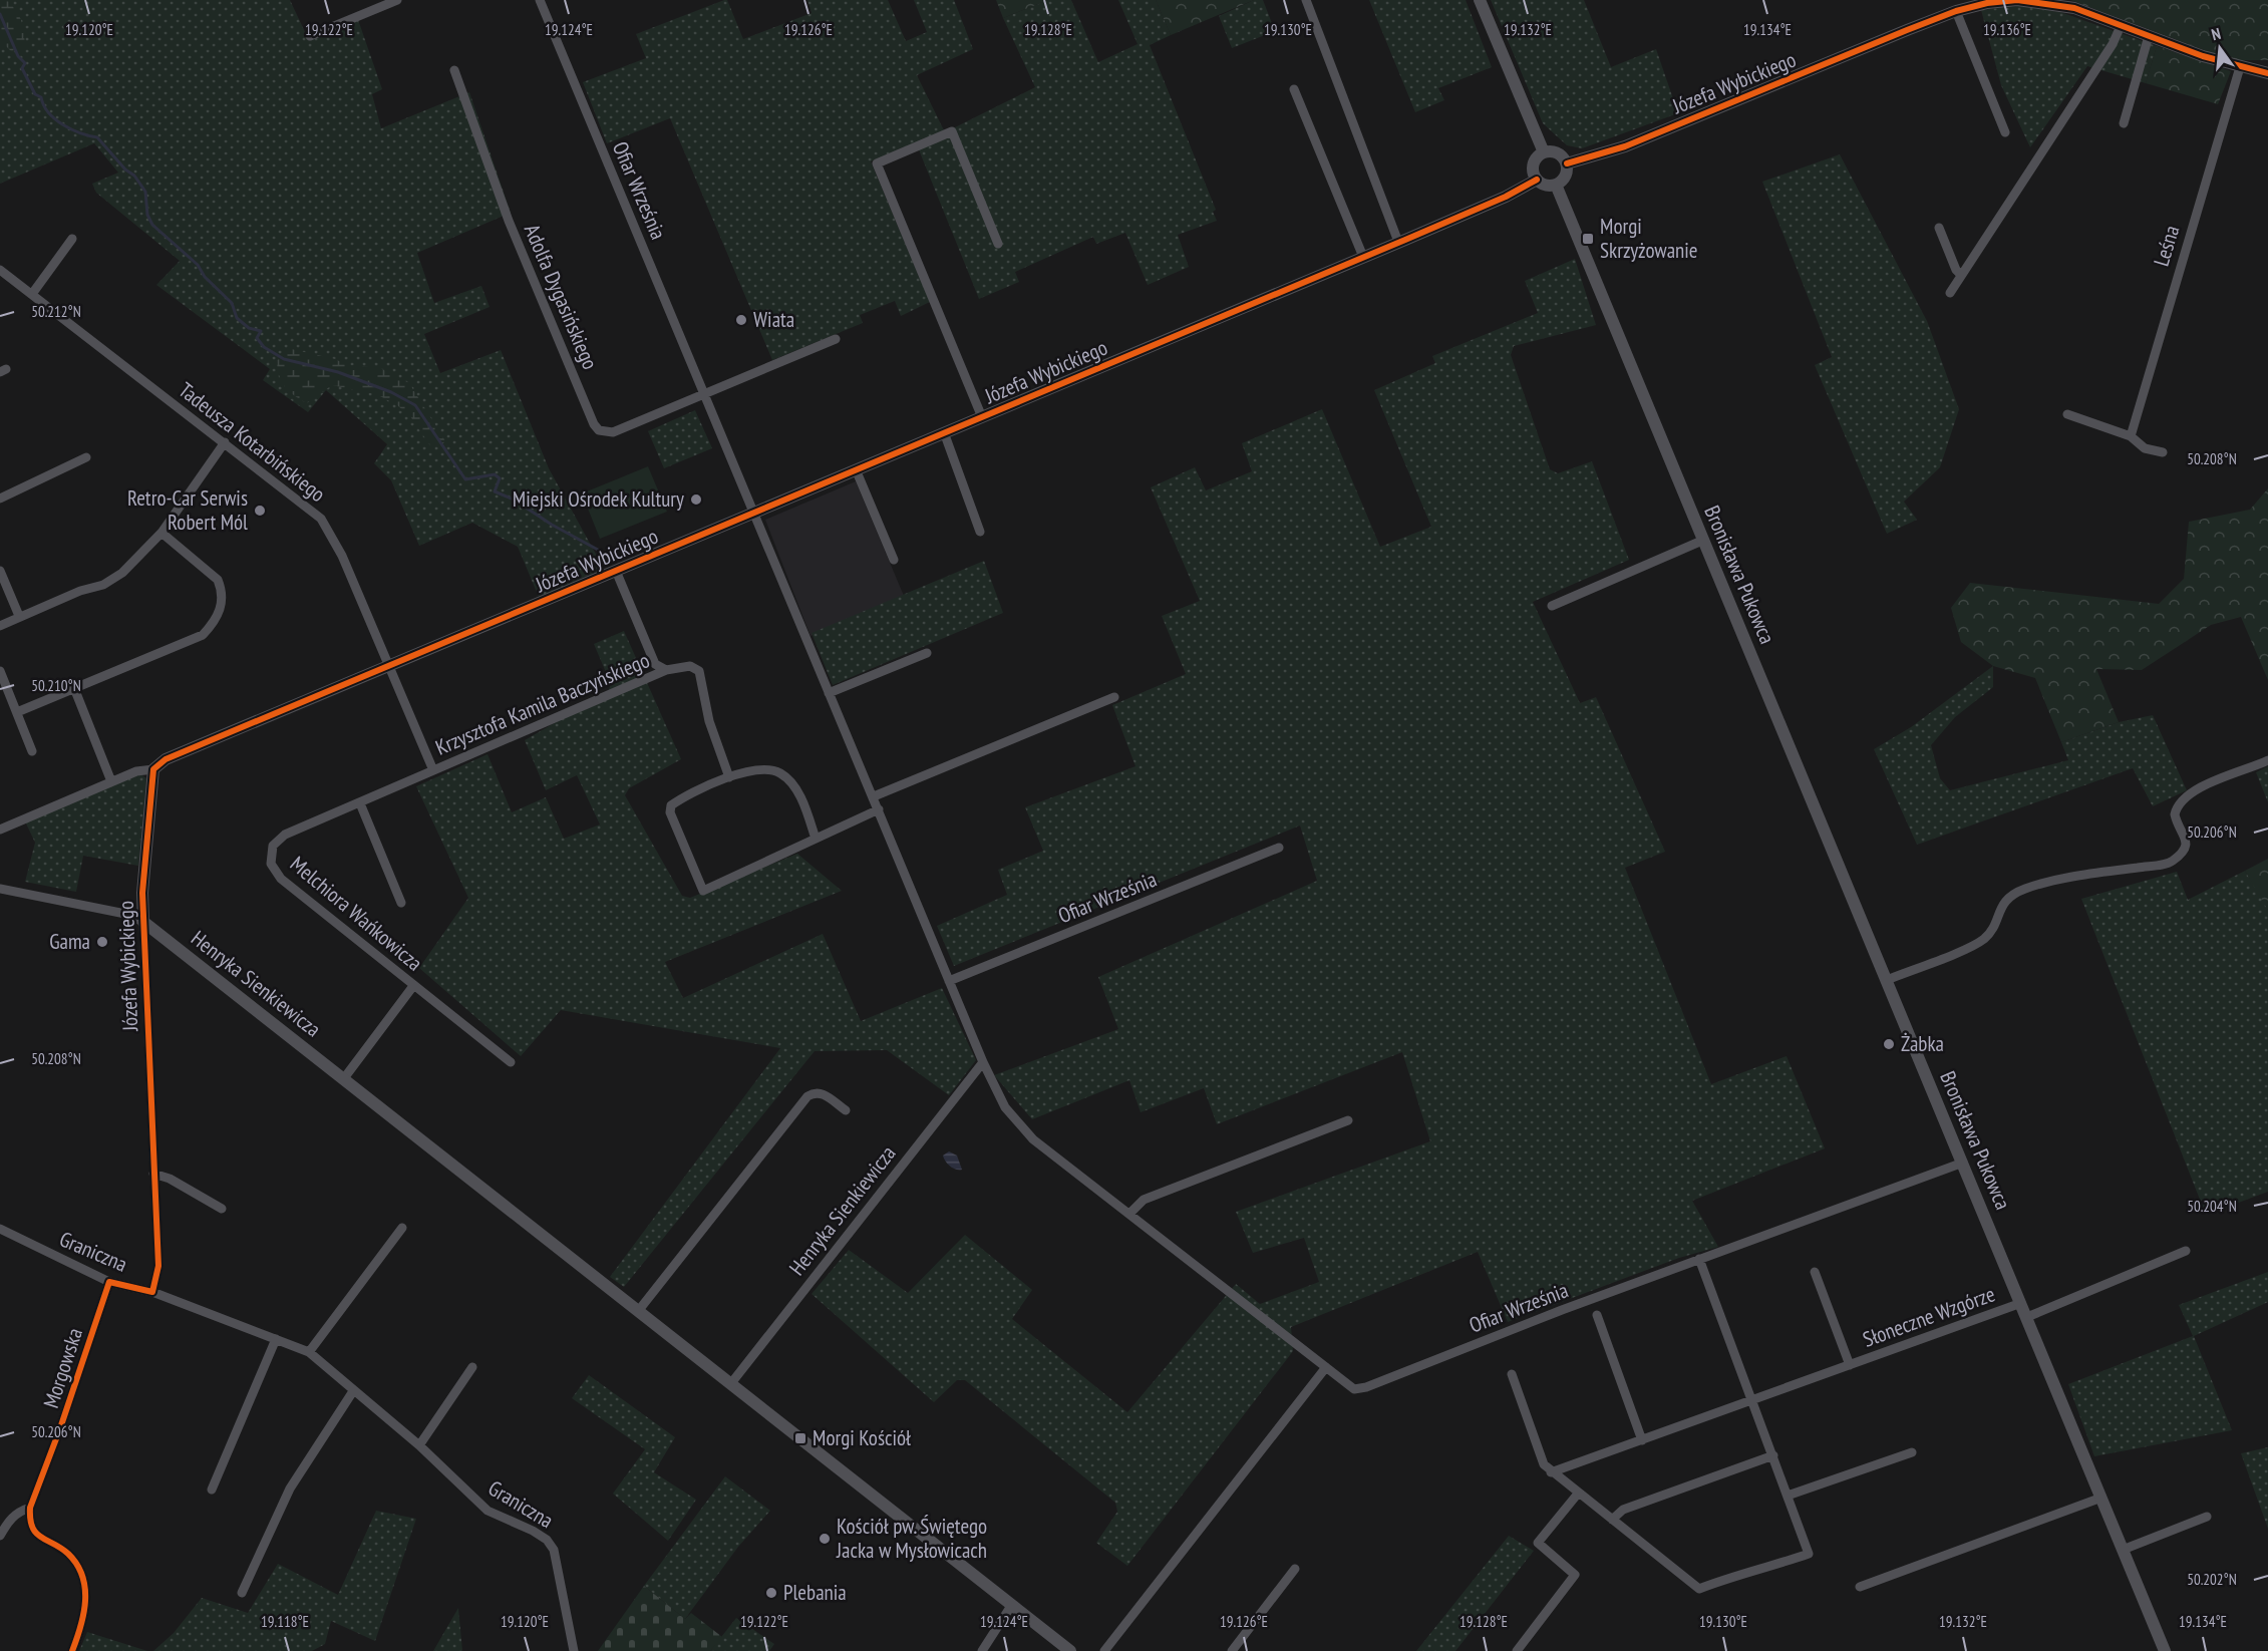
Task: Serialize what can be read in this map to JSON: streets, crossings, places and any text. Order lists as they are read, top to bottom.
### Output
{
  "streets": {
    "street": [
      "Józefa Wybickiego",
      "Ofiar Września",
      "Leśna",
      "Adolfa Dygasińskiego",
      "Tadeusza Kotarbińskiego",
      "Bronisława Pukowca",
      "Krzysztofa Kamila Baczyńskiego",
      "Melchiora Wańkowicza",
      "Henryka Sienkiewicza",
      "Graniczna",
      "Słoneczne Wzgórze",
      "Morgowska"
    ]
  },
  "crossings": [
    ["Józefa Wybickiego", "Ofiar Września"],
    ["Józefa Wybickiego", "Tadeusza Kotarbińskiego"],
    ["Józefa Wybickiego", "Bronisława Pukowca"],
    ["Józefa Wybickiego", "Krzysztofa Kamila Baczyńskiego"],
    ["Józefa Wybickiego", "Henryka Sienkiewicza"],
    ["Józefa Wybickiego", "Graniczna"],
    ["Ofiar Września", "Adolfa Dygasińskiego"],
    ["Ofiar Września", "Bronisława Pukowca"],
    ["Ofiar Września", "Henryka Sienkiewicza"],
    ["Tadeusza Kotarbińskiego", "Krzysztofa Kamila Baczyńskiego"],
    ["Tadeusza Kotarbińskiego", "Melchiora Wańkowicza"],
    ["Bronisława Pukowca", "Słoneczne Wzgórze"],
    ["Krzysztofa Kamila Baczyńskiego", "Melchiora Wańkowicza"],
    ["Graniczna", "Morgowska"]
  ],
  "places": {
    "transit": ["Morgi Skrzyżowanie", "Morgi Kościół"],
    "other": [
      "Wiata",
      "Miejski Ośrodek Kultury",
      "Retro-Car Serwis Robert Mól",
      "Gama",
      "Żabka",
      "Kościół pw. Świętego Jacka w Mysłowicach",
      "Plebania"
    ]
  },
  "north": "top",
  "coordinates": [
    "19.120°E",
    "19.124°E",
    "19.136°E",
    "19.122°E",
    "19.126°E",
    "19.128°E",
    "19.130°E",
    "19.132°E",
    "19.134°E",
    "50.212°N",
    "50.208°N",
    "50.210°N",
    "50.206°N",
    "50.204°N",
    "50.202°N",
    "19.118°E"
  ]
}
